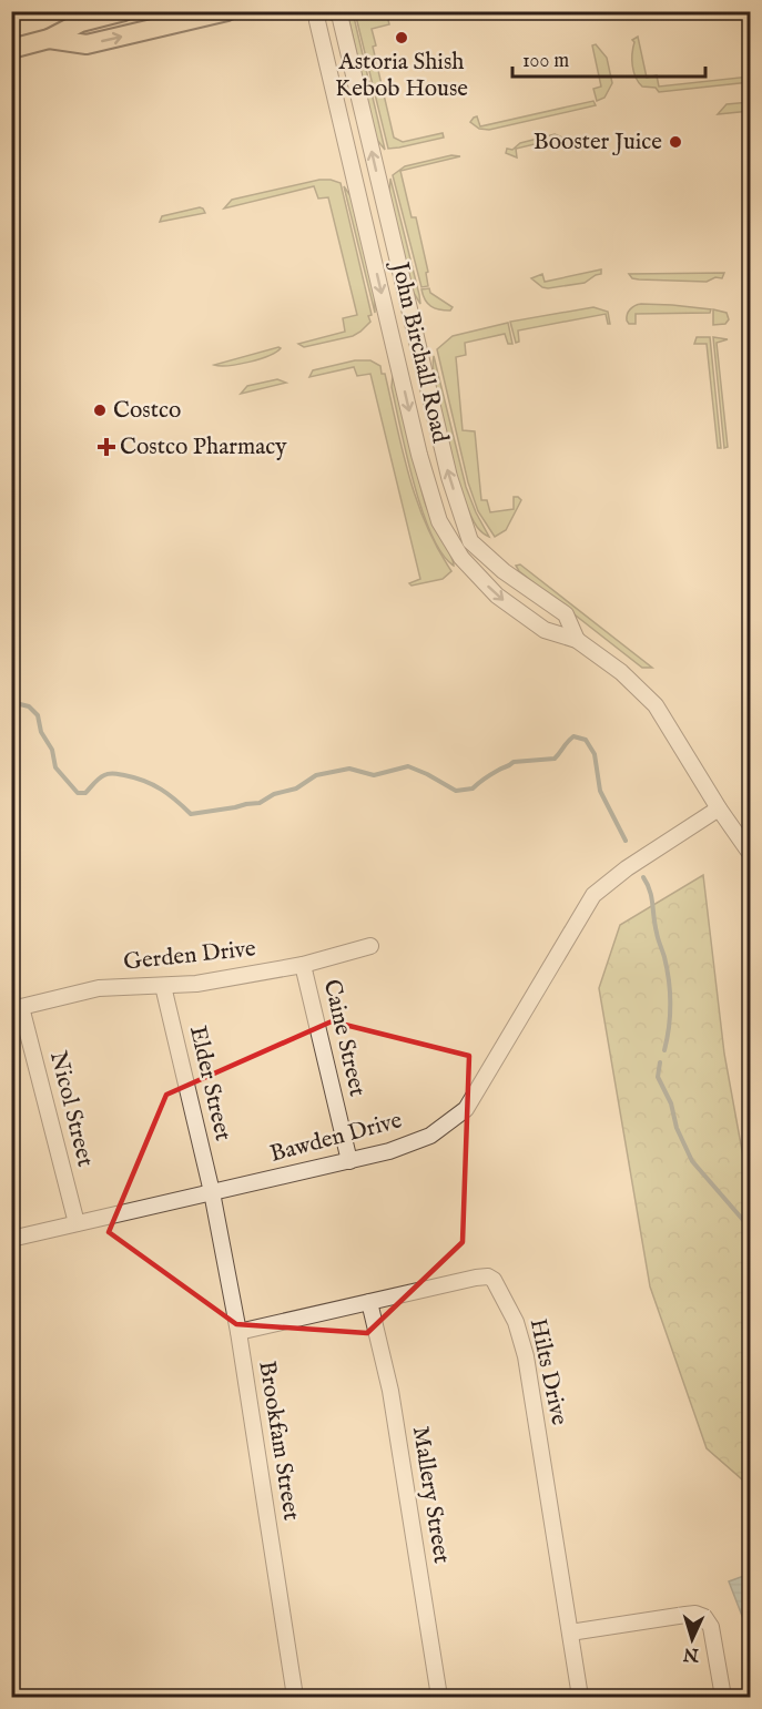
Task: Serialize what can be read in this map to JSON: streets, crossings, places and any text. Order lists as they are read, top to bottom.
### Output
{
  "streets": {
    "street": [
      "John Birchall Road",
      "Gerden Drive",
      "Caine Street",
      "Elder Street",
      "Nicol Street",
      "Bawden Drive",
      "Hilts Drive",
      "Brookfam Street",
      "Mallery Street"
    ]
  },
  "crossings": [
    ["John Birchall Road", "Bawden Drive"],
    ["Gerden Drive", "Caine Street"],
    ["Gerden Drive", "Elder Street"],
    ["Gerden Drive", "Nicol Street"],
    ["Caine Street", "Bawden Drive"],
    ["Elder Street", "Bawden Drive"],
    ["Elder Street", "Brookfam Street"],
    ["Nicol Street", "Bawden Drive"],
    ["Bawden Drive", "Brookfam Street"],
    ["Hilts Drive", "Brookfam Street"],
    ["Hilts Drive", "Mallery Street"]
  ],
  "places": {
    "other": ["Astoria Shish Kebob House", "Booster Juice", "Costco"],
    "health": ["Costco Pharmacy"]
  },
  "scale_bar": "100 m",
  "north": "bottom"
}
